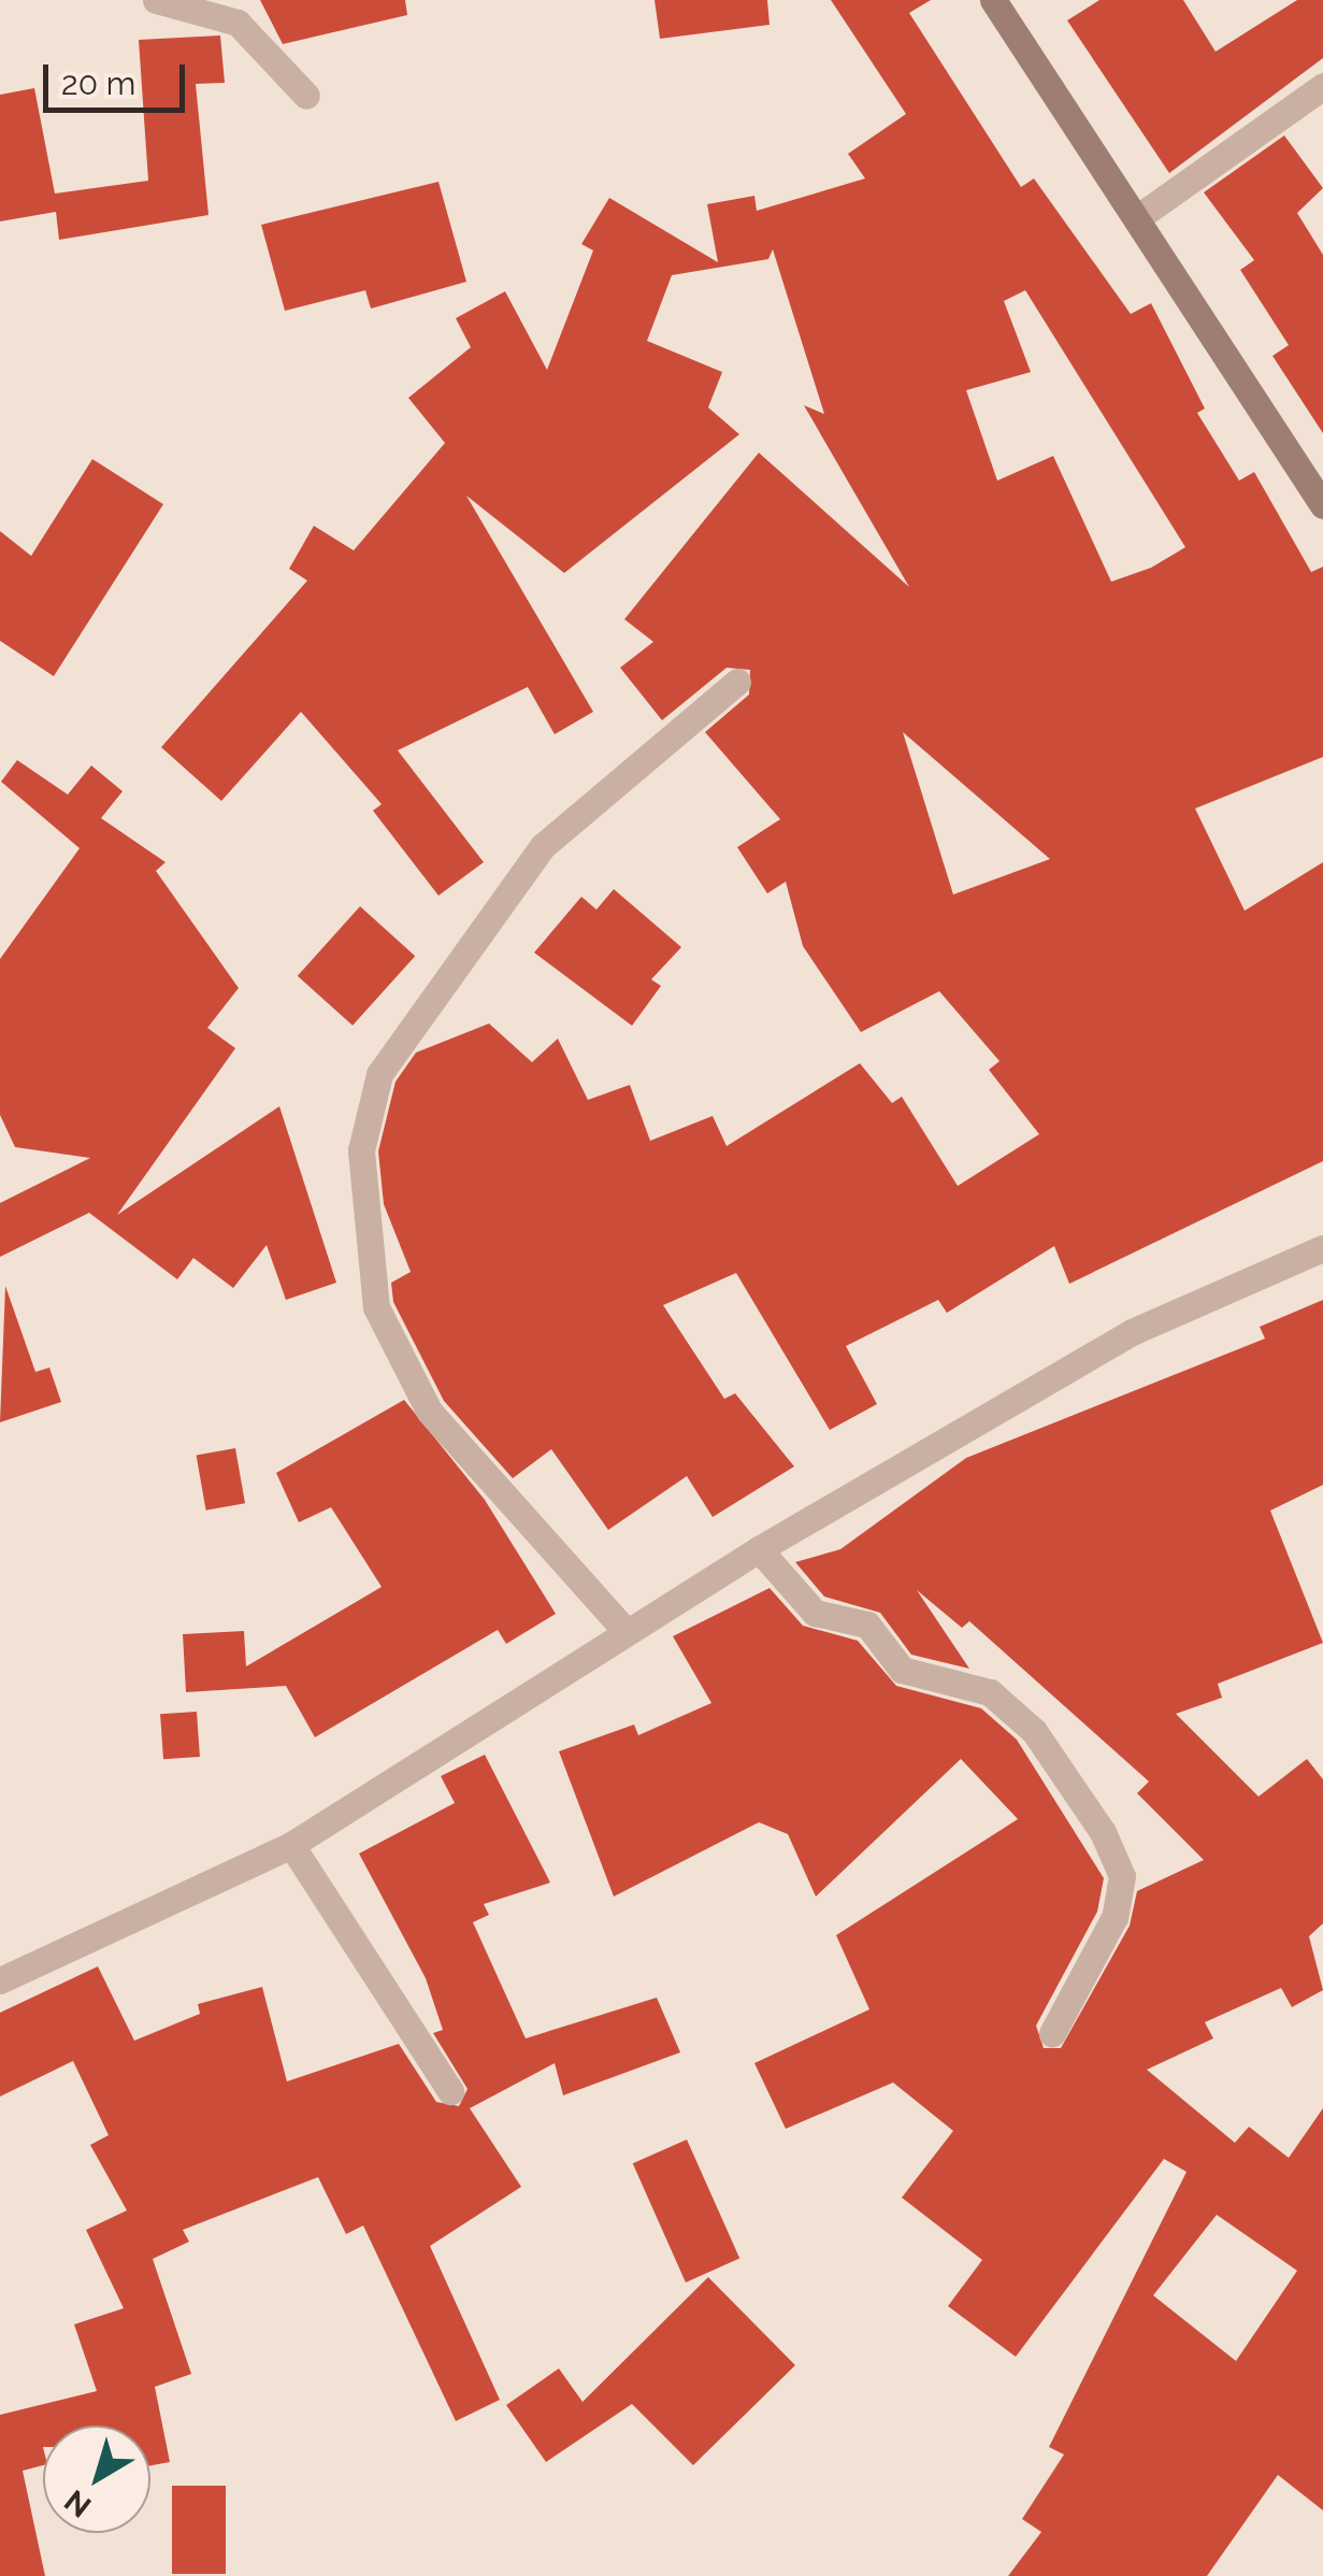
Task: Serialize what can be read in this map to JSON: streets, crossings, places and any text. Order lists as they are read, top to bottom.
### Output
{
  "scale_bar": "20 m",
  "north": "bottom left"
}
